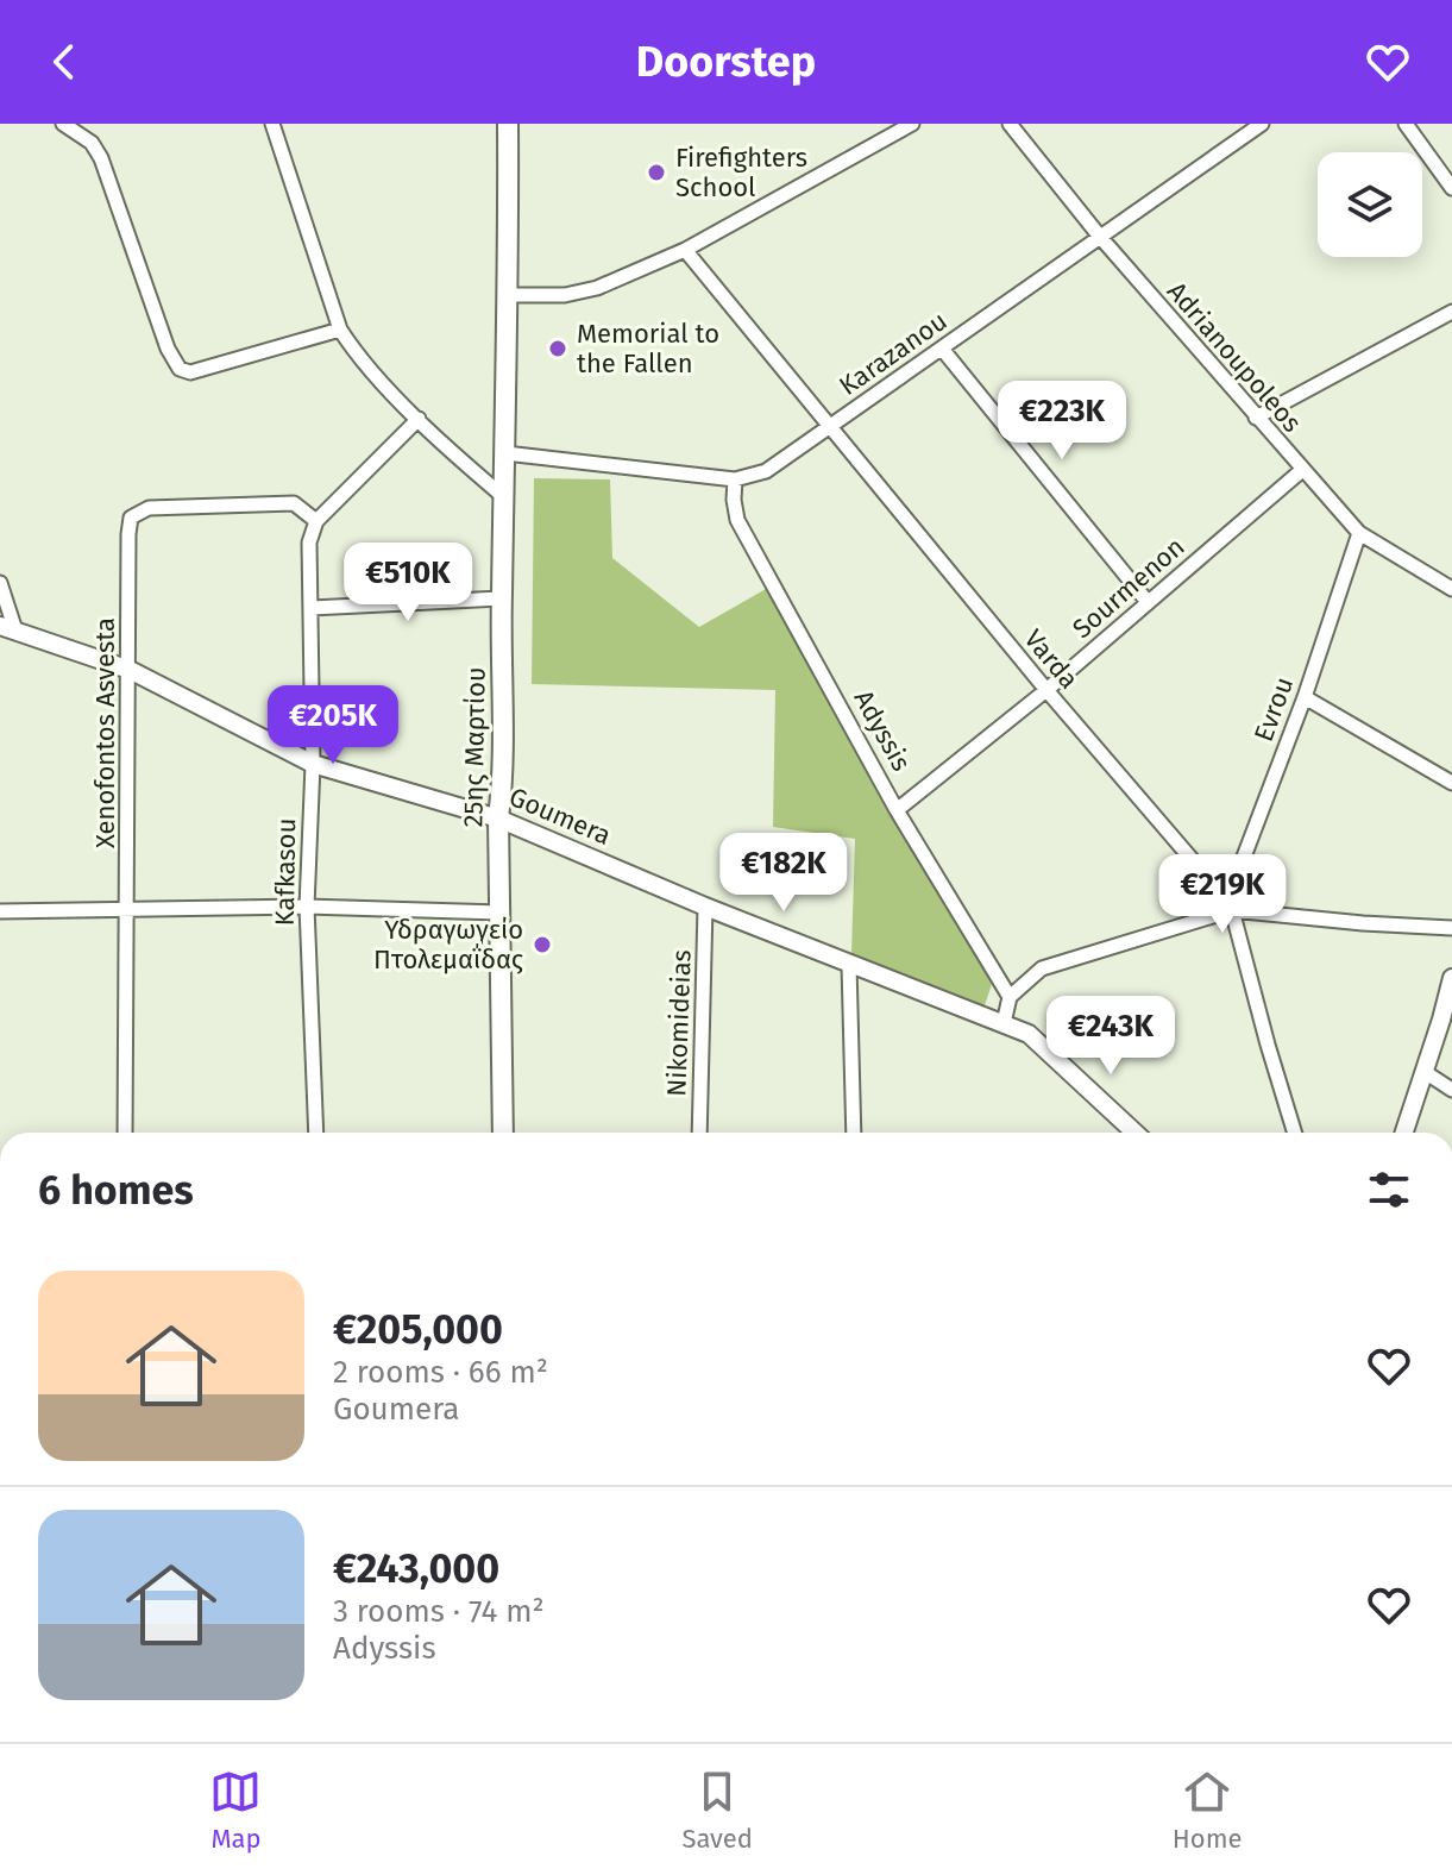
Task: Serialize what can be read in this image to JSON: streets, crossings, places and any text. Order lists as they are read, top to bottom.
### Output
{
  "streets": {
    "main road": ["25ης Μαρτίου"],
    "street": [
      "Karazanou",
      "Adrianoupoleos",
      "Sourmenon",
      "Varda",
      "Evrou",
      "Adyssis",
      "Xenofontos Asvesta",
      "Goumera",
      "Kafkasou",
      "Nikomideias"
    ]
  },
  "crossings": [
    ["Karazanou", "Adrianoupoleos"],
    ["Karazanou", "Varda"],
    ["Karazanou", "Adyssis"],
    ["Karazanou", "25ης Μαρτίου"],
    ["Adrianoupoleos", "Sourmenon"],
    ["Adrianoupoleos", "Evrou"],
    ["Sourmenon", "Varda"],
    ["Sourmenon", "Adyssis"],
    ["Varda", "Evrou"],
    ["Xenofontos Asvesta", "Goumera"],
    ["Xenofontos Asvesta", "Kafkasou"],
    ["25ης Μαρτίου", "Goumera"],
    ["Goumera", "Kafkasou"],
    ["Goumera", "Nikomideias"]
  ],
  "places": ["Firefighters School", "Memorial to the Fallen", "Υδραγωγείο Πτολεμαΐδας"],
  "page": {
    "header": "Doorstep",
    "price": [
      "€223K",
      "€510K",
      "€205K",
      "€182K",
      "€219K",
      "€243K"
    ],
    "heading": "6 homes",
    "list": [
      {
        "name": "€205,000",
        "note": "2 rooms · 66 m² · Goumera"
      },
      {
        "name": "€243,000",
        "note": "3 rooms · 74 m² · Adyssis"
      }
    ],
    "tabs": ["Map", "Saved", "Home"]
  }
}
